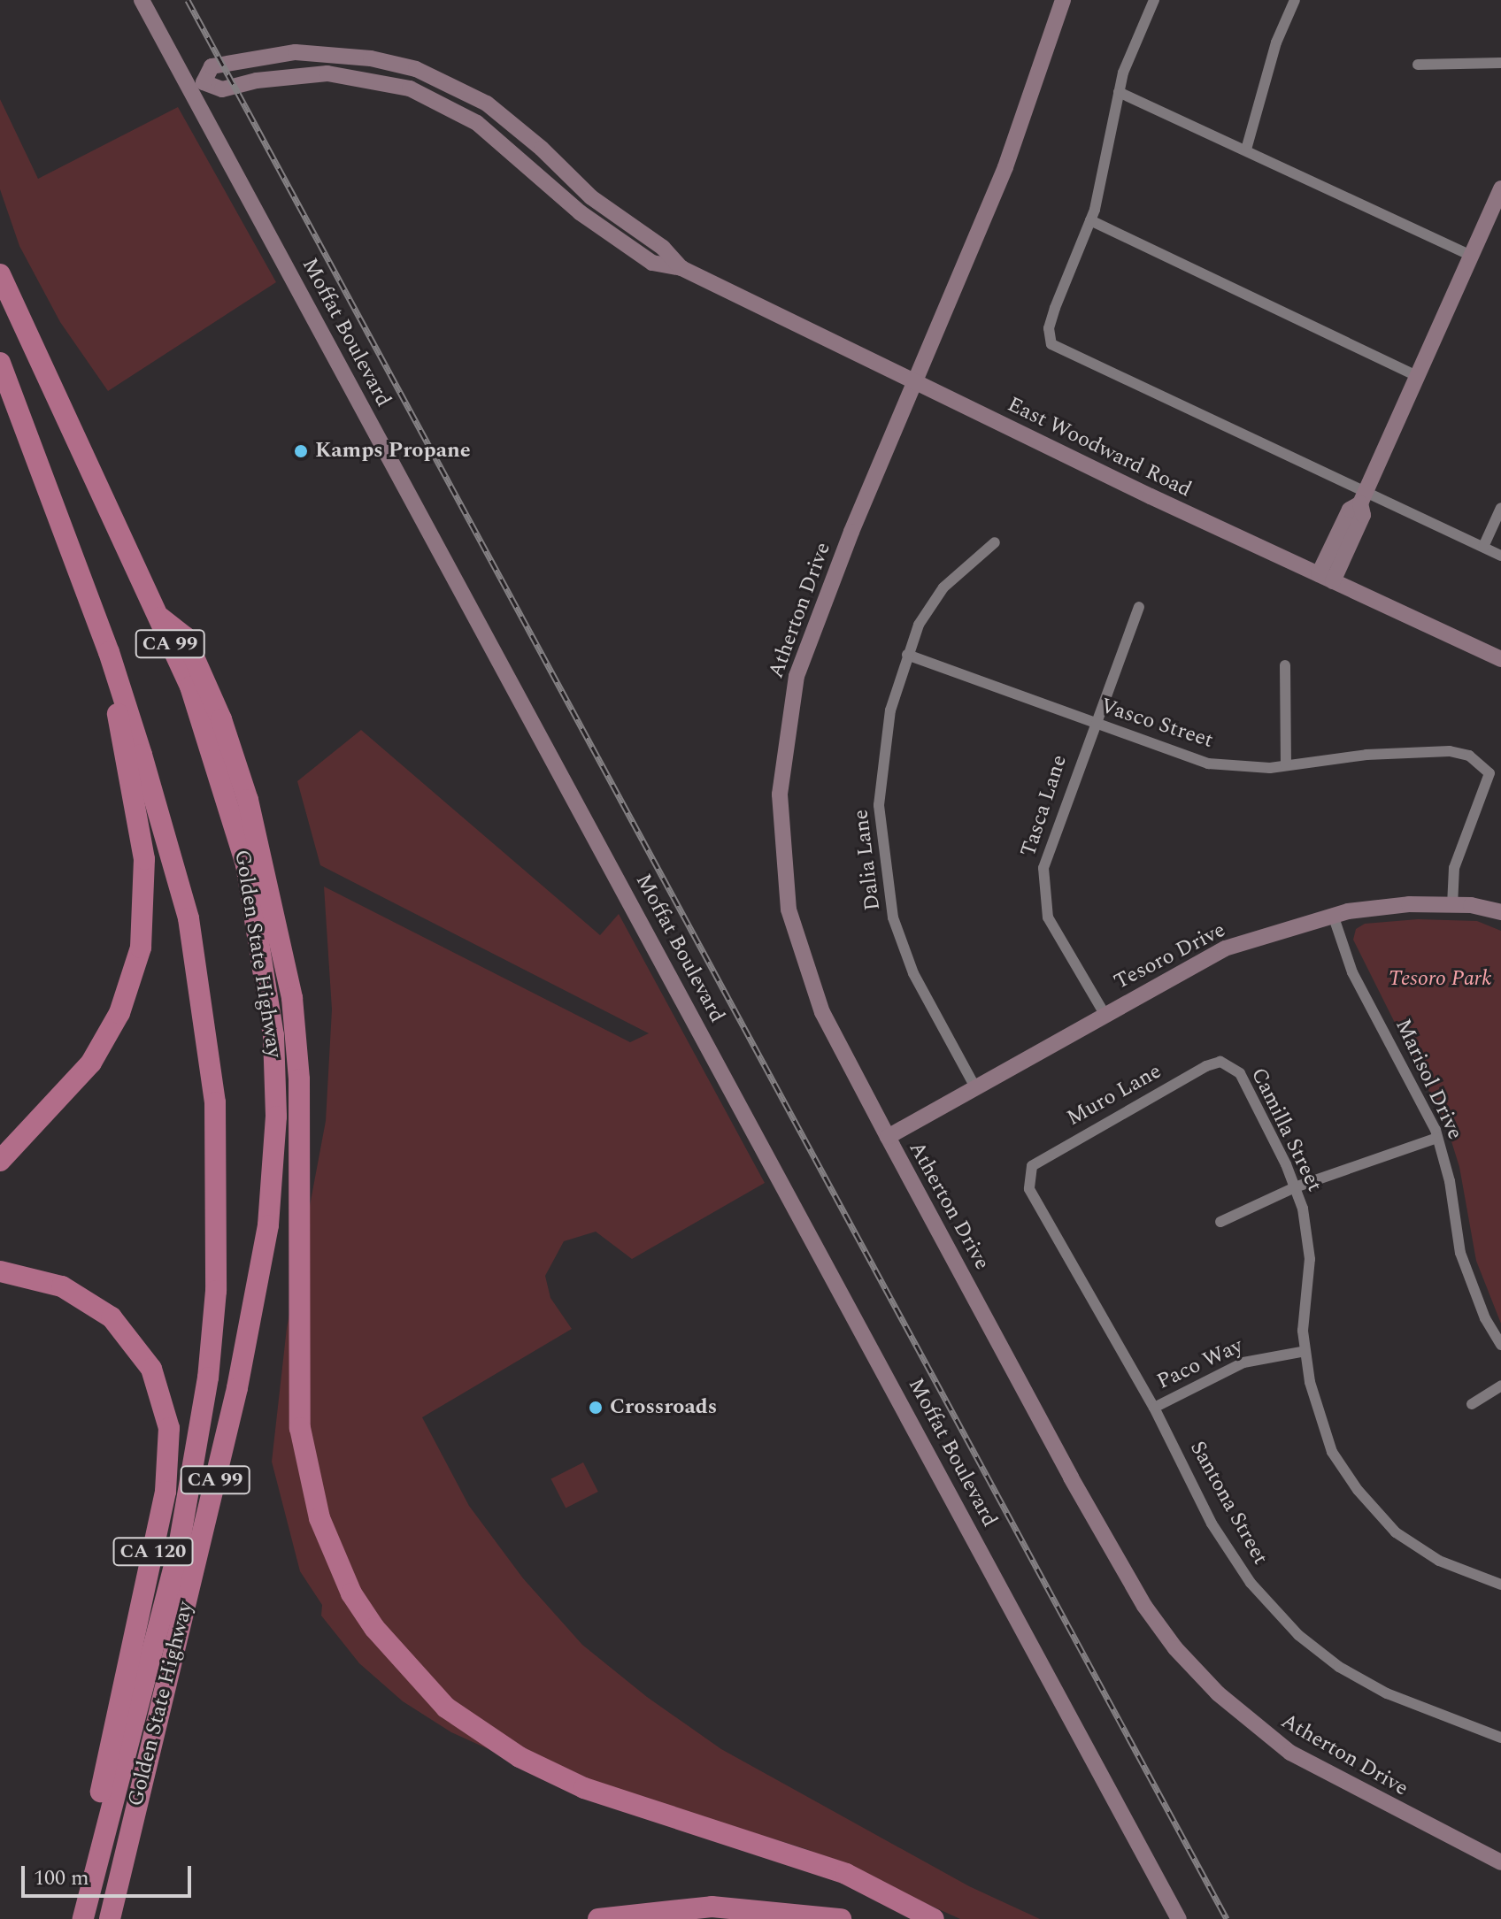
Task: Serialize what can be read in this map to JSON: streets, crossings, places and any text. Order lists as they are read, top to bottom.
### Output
{
  "streets": {
    "highway": ["CA 99", "Golden State Highway", "CA 120"],
    "street": [
      "Moffat Boulevard",
      "East Woodward Road",
      "Atherton Drive",
      "Vasco Street",
      "Tasca Lane",
      "Dalia Lane",
      "Tesoro Drive",
      "Marisol Drive",
      "Muro Lane",
      "Camilla Street",
      "Paco Way",
      "Santona Street"
    ]
  },
  "crossings": [
    ["Moffat Boulevard", "East Woodward Road"],
    ["East Woodward Road", "Atherton Drive"],
    ["Atherton Drive", "Tesoro Drive"],
    ["Vasco Street", "Tasca Lane"],
    ["Vasco Street", "Dalia Lane"],
    ["Vasco Street", "Tesoro Drive"],
    ["Tasca Lane", "Tesoro Drive"],
    ["Dalia Lane", "Tesoro Drive"],
    ["Tesoro Drive", "Marisol Drive"],
    ["Muro Lane", "Camilla Street"],
    ["Muro Lane", "Santona Street"],
    ["Camilla Street", "Paco Way"],
    ["Paco Way", "Santona Street"]
  ],
  "parks": ["Tesoro Park"],
  "places": ["Kamps Propane", "Crossroads"],
  "scale_bar": "100 m"
}
